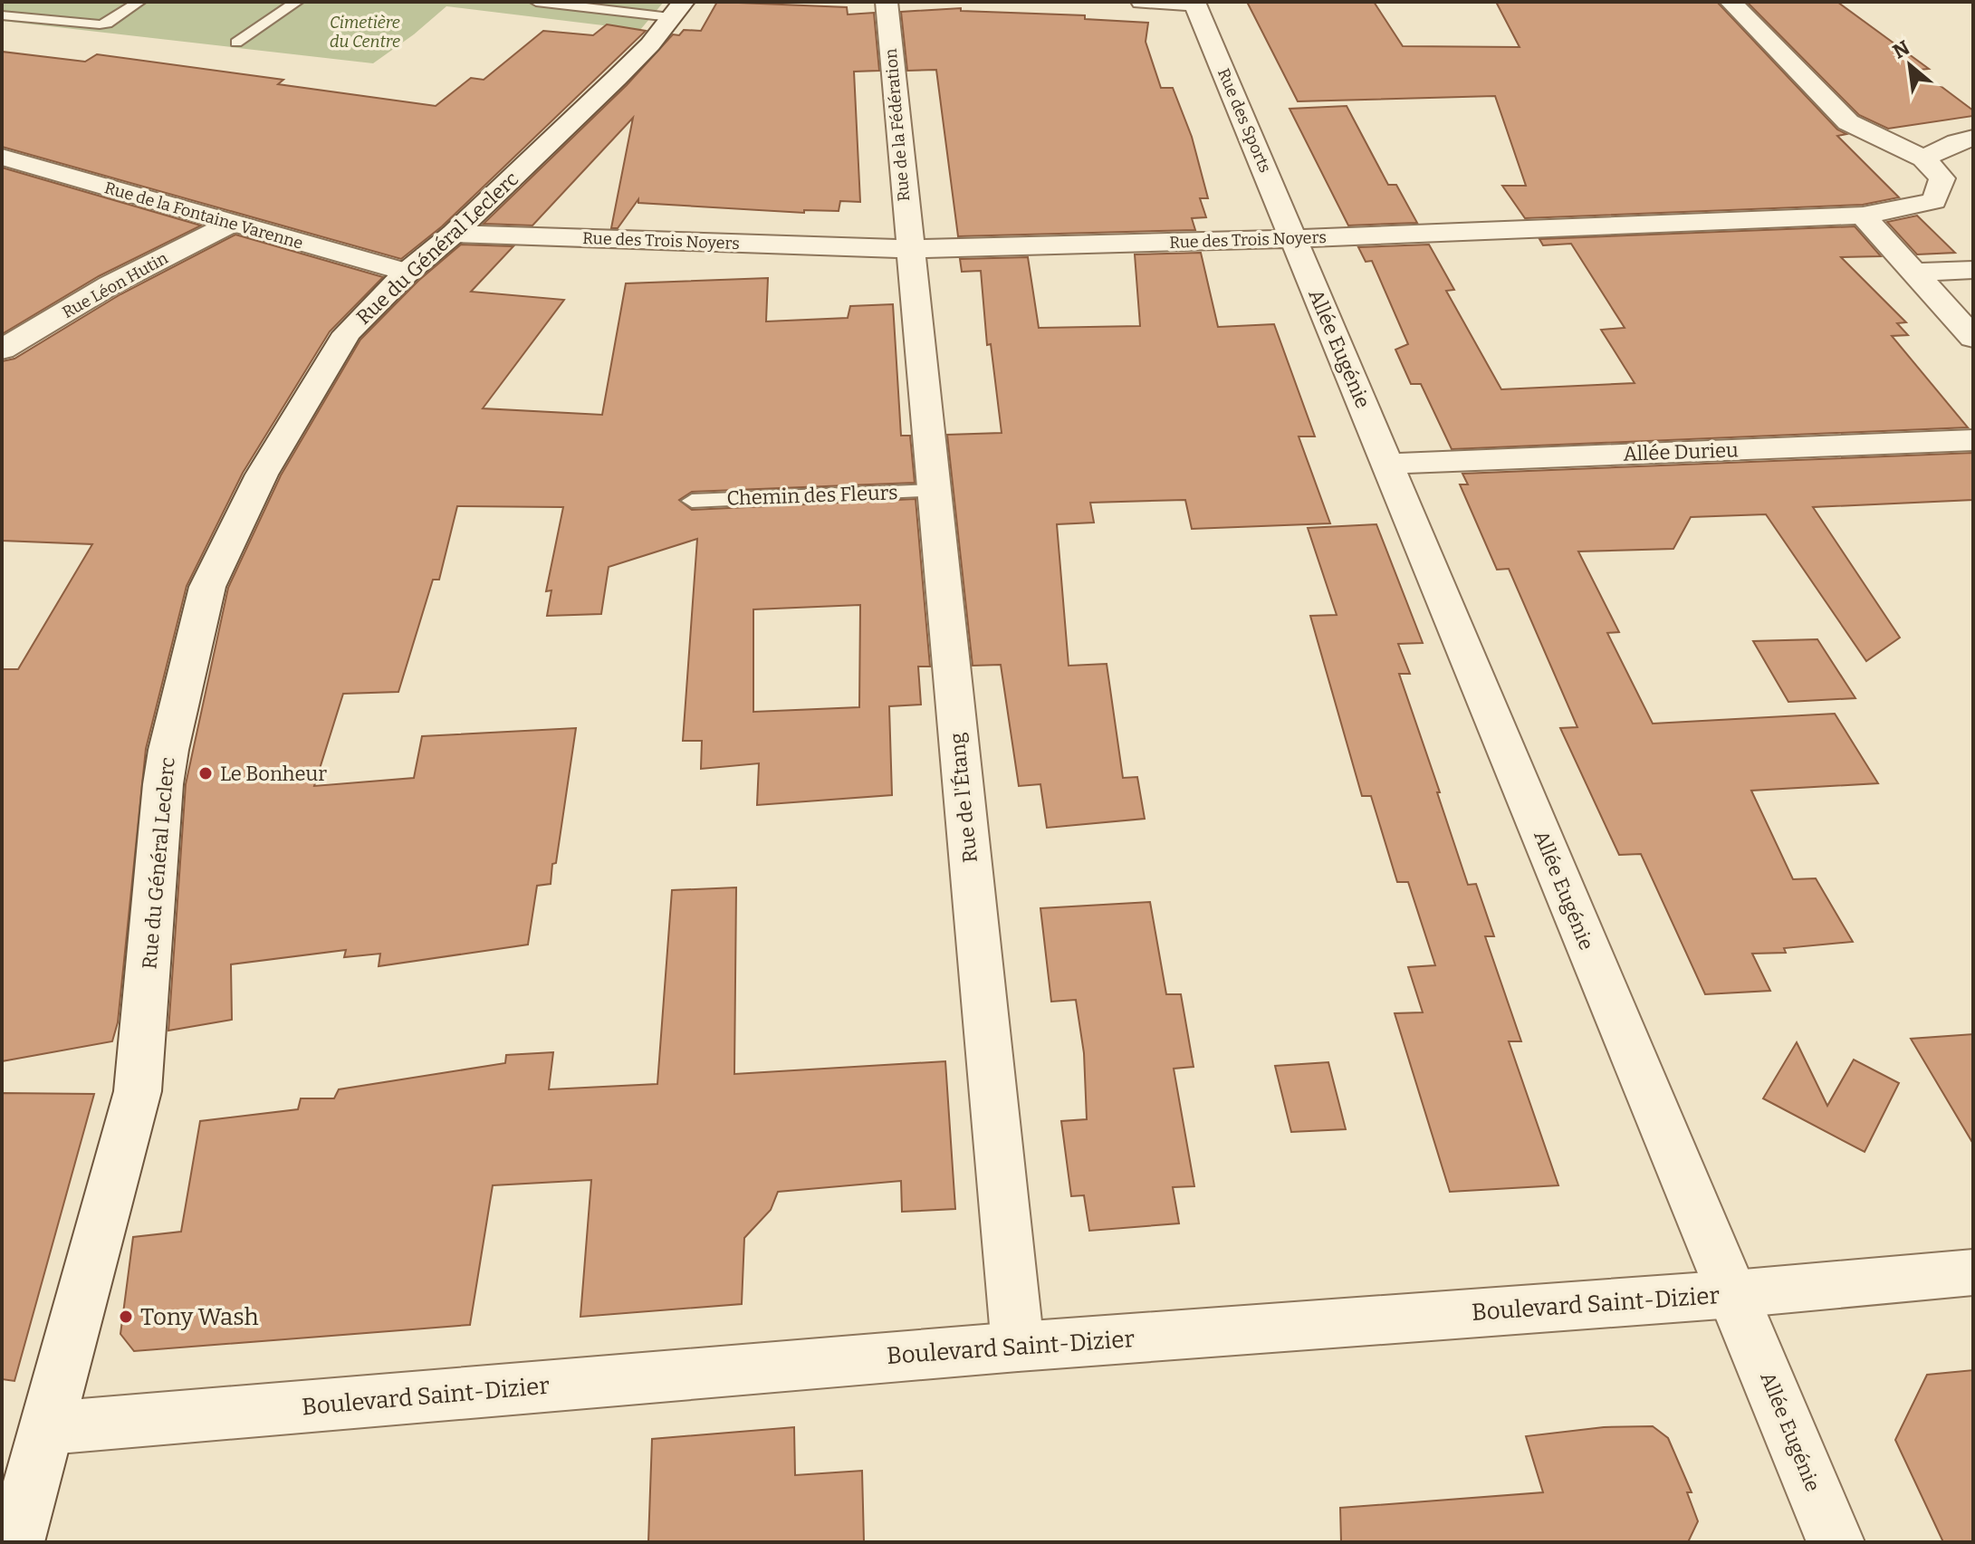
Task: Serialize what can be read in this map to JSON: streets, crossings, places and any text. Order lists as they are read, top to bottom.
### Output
{
  "streets": {
    "street": [
      "Rue des Sports",
      "Rue de la Fédération",
      "Rue de la Fontaine Varenne",
      "Rue des Trois Noyers",
      "Rue du Général Leclerc",
      "Rue Léon Hutin",
      "Allée Eugénie",
      "Allée Durieu",
      "Rue de l'Étang",
      "Boulevard Saint-Dizier"
    ],
    "lane": ["Chemin des Fleurs"]
  },
  "crossings": [
    ["Rue des Sports", "Rue des Trois Noyers"],
    ["Rue des Sports", "Allée Eugénie"],
    ["Rue de la Fédération", "Rue des Trois Noyers"],
    ["Rue de la Fédération", "Rue de l'Étang"],
    ["Rue de la Fontaine Varenne", "Rue du Général Leclerc"],
    ["Rue de la Fontaine Varenne", "Rue Léon Hutin"],
    ["Rue des Trois Noyers", "Rue du Général Leclerc"],
    ["Rue des Trois Noyers", "Allée Eugénie"],
    ["Rue des Trois Noyers", "Rue de l'Étang"],
    ["Rue du Général Leclerc", "Boulevard Saint-Dizier"],
    ["Allée Eugénie", "Allée Durieu"],
    ["Allée Eugénie", "Boulevard Saint-Dizier"],
    ["Chemin des Fleurs", "Rue de l'Étang"],
    ["Rue de l'Étang", "Boulevard Saint-Dizier"]
  ],
  "parks": ["Cimetière du Centre"],
  "places": ["Le Bonheur", "Tony Wash"],
  "north": "top left"
}
